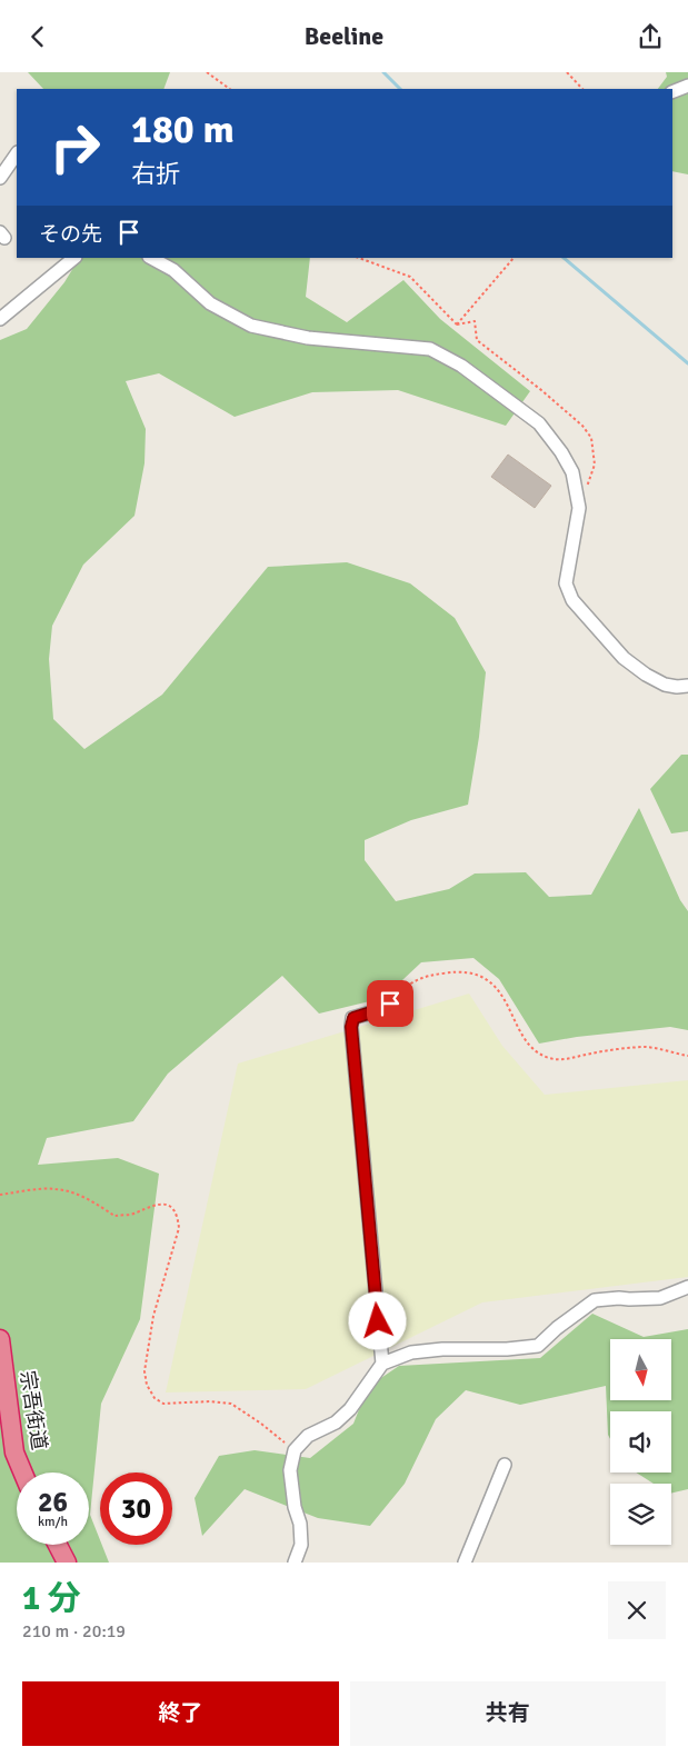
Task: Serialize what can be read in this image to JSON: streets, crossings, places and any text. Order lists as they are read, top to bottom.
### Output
{
  "streets": {
    "highway": ["宗吾街道"]
  },
  "north": "bottom",
  "page": {
    "header": "Beeline",
    "turn": ["180 m", "右折"],
    "then": "その先",
    "speed": "26 km/h",
    "limit": "30",
    "heading": ["1 分", "210 m · 20:19"],
    "buttons": ["終了", "共有"]
  }
}
